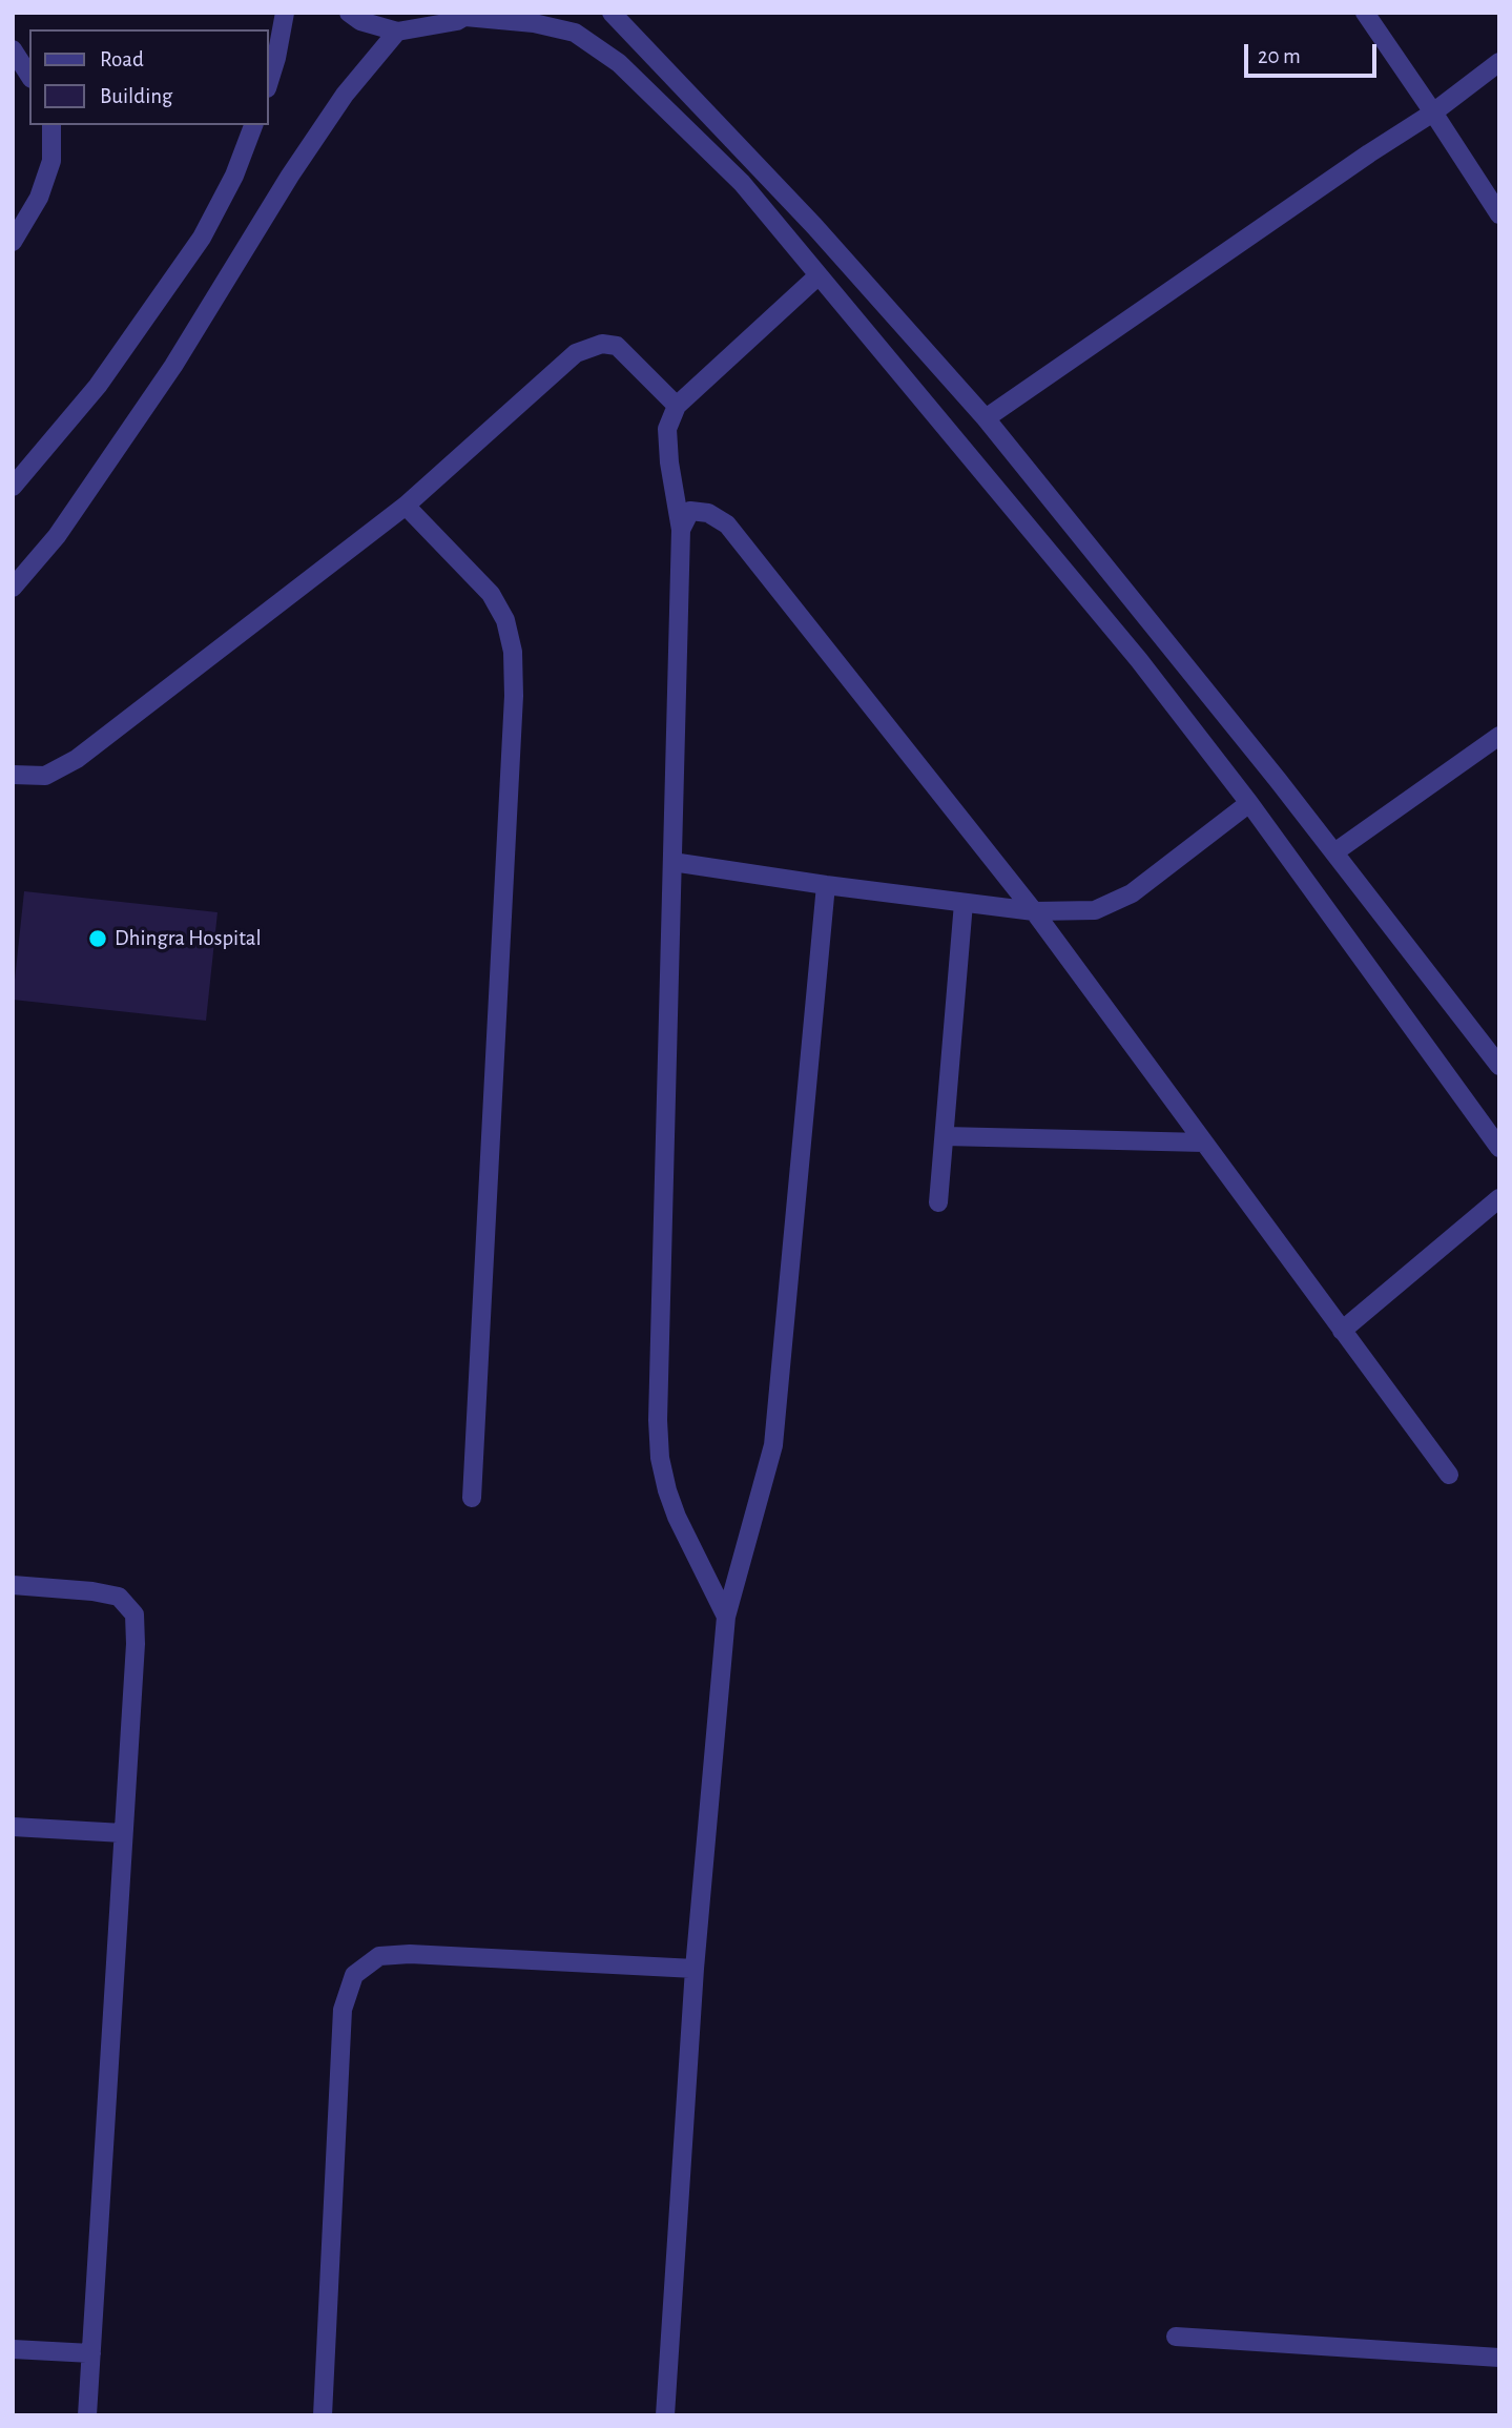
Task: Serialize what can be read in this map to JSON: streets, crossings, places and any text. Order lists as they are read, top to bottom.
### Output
{
  "places": ["Dhingra Hospital"],
  "legend": ["Road", "Building"],
  "scale_bar": "20 m"
}
